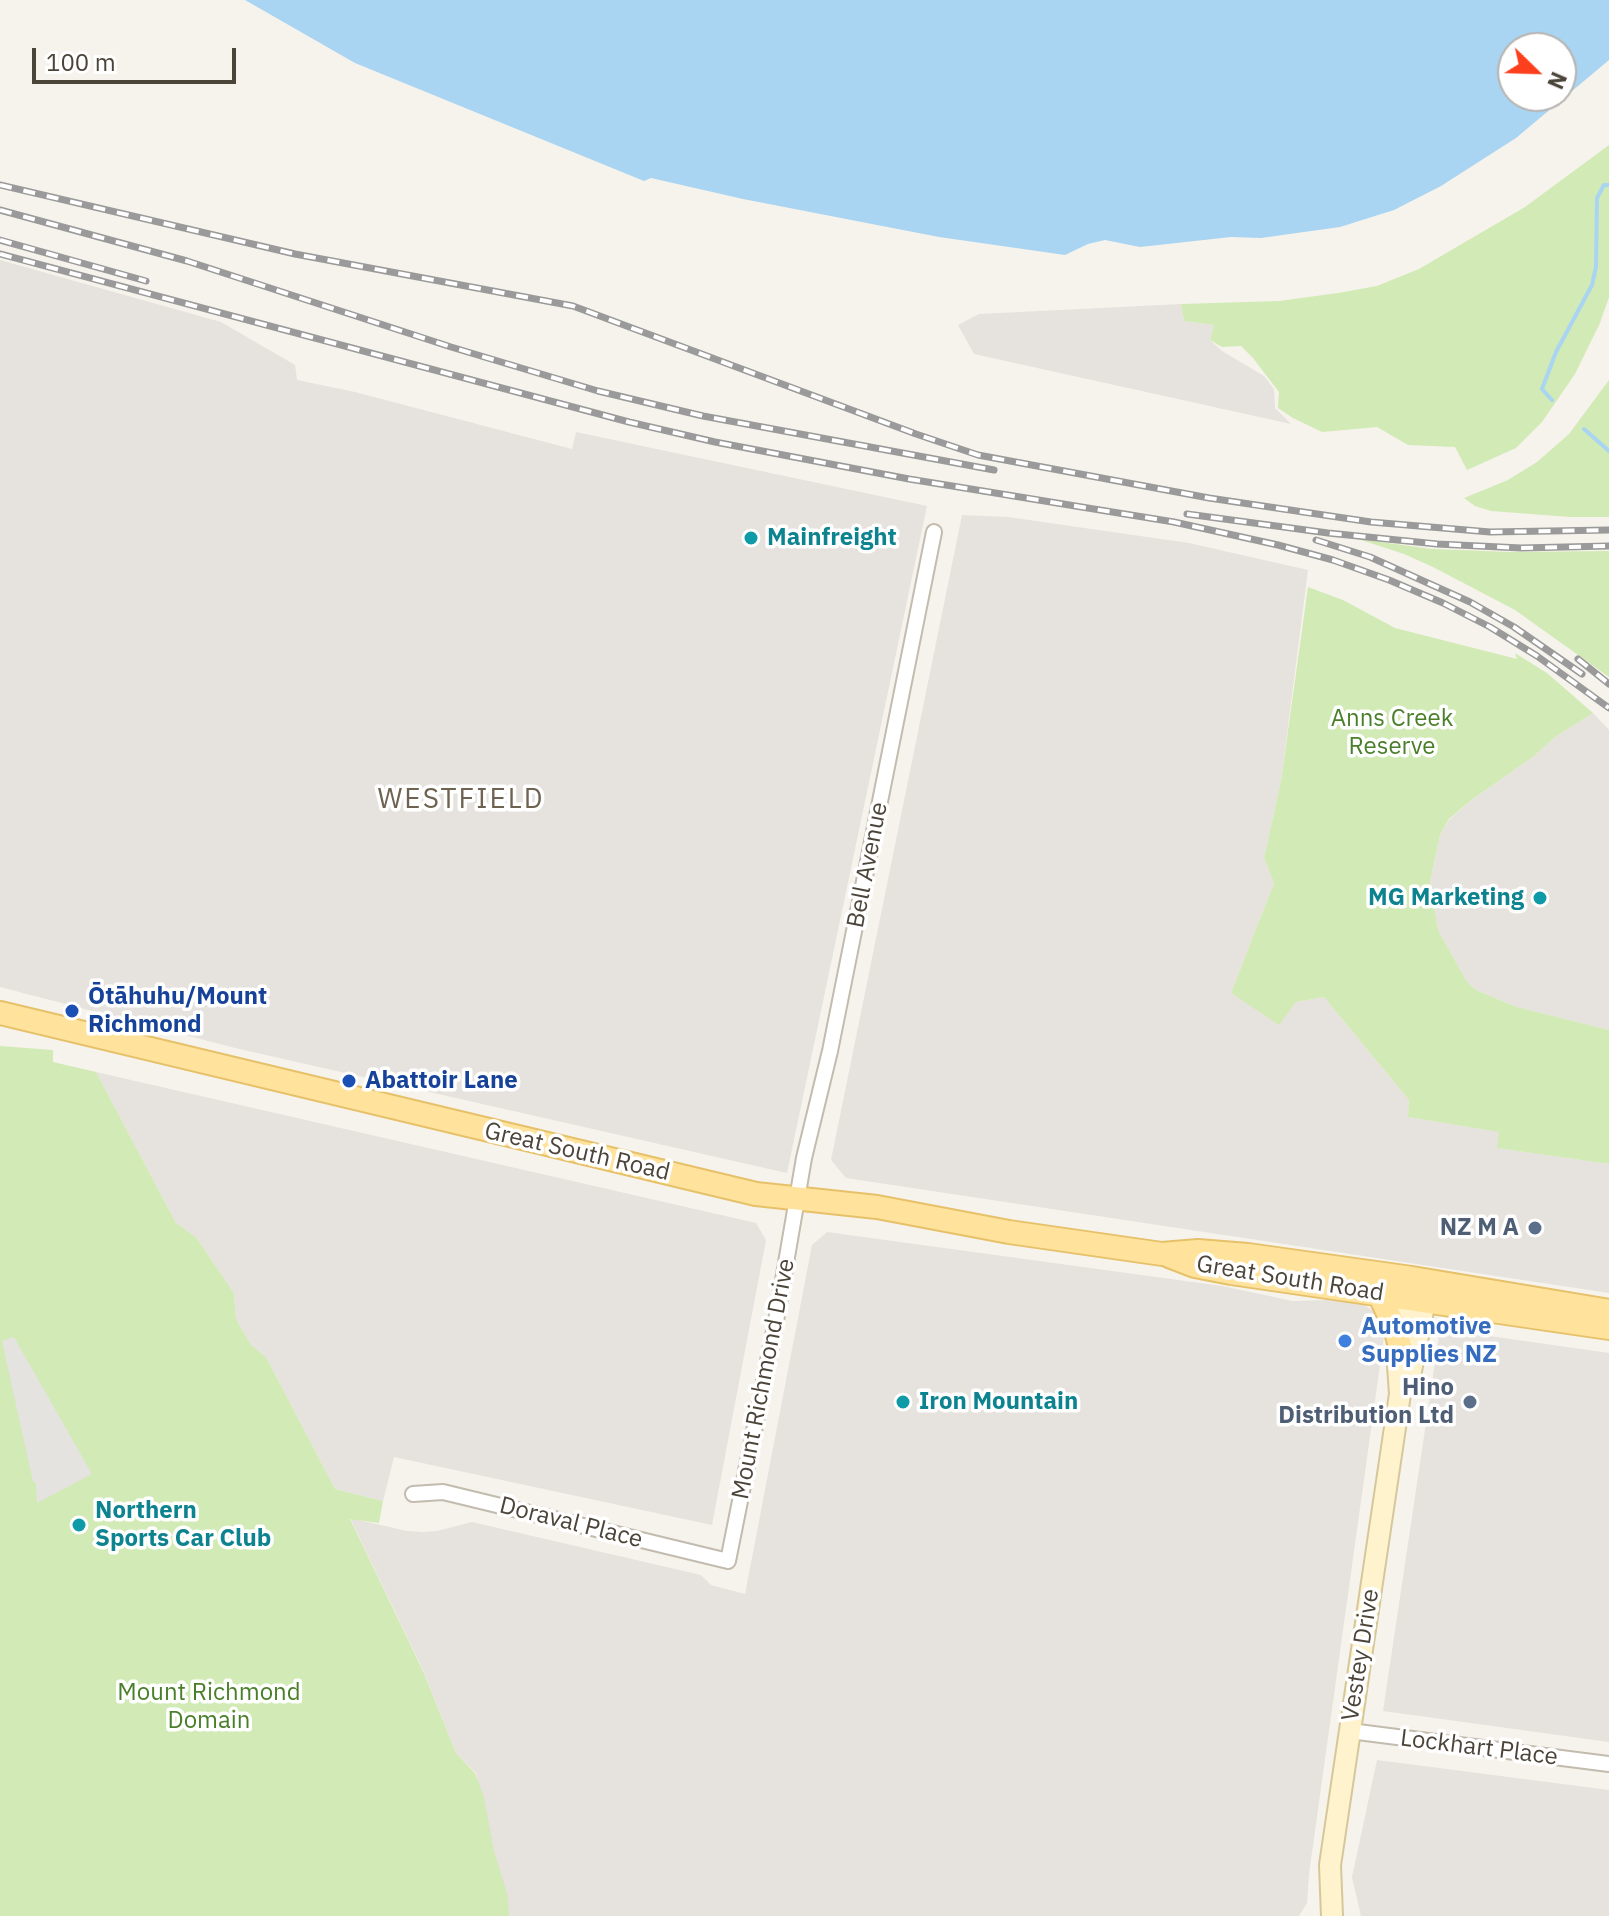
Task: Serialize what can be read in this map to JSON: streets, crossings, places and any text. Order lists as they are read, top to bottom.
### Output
{
  "streets": {
    "main road": ["Great South Road"],
    "street": [
      "Bell Avenue",
      "Mount Richmond Drive",
      "Doraval Place",
      "Vestey Drive",
      "Lockhart Place"
    ]
  },
  "crossings": [
    ["Bell Avenue", "Great South Road"],
    ["Bell Avenue", "Mount Richmond Drive"],
    ["Great South Road", "Mount Richmond Drive"],
    ["Great South Road", "Vestey Drive"],
    ["Mount Richmond Drive", "Doraval Place"],
    ["Vestey Drive", "Lockhart Place"]
  ],
  "districts": ["WESTFIELD"],
  "parks": ["Anns Creek Reserve", "Mount Richmond Domain"],
  "places": [
    "Mainfreight",
    "MG Marketing",
    "Ōtāhuhu/Mount Richmond",
    "Abattoir Lane",
    "NZ M A",
    "Automotive Supplies NZ",
    "Iron Mountain",
    "Hino Distribution Ltd",
    "Northern Sports Car Club"
  ],
  "scale_bar": "100 m",
  "north": "bottom right"
}
